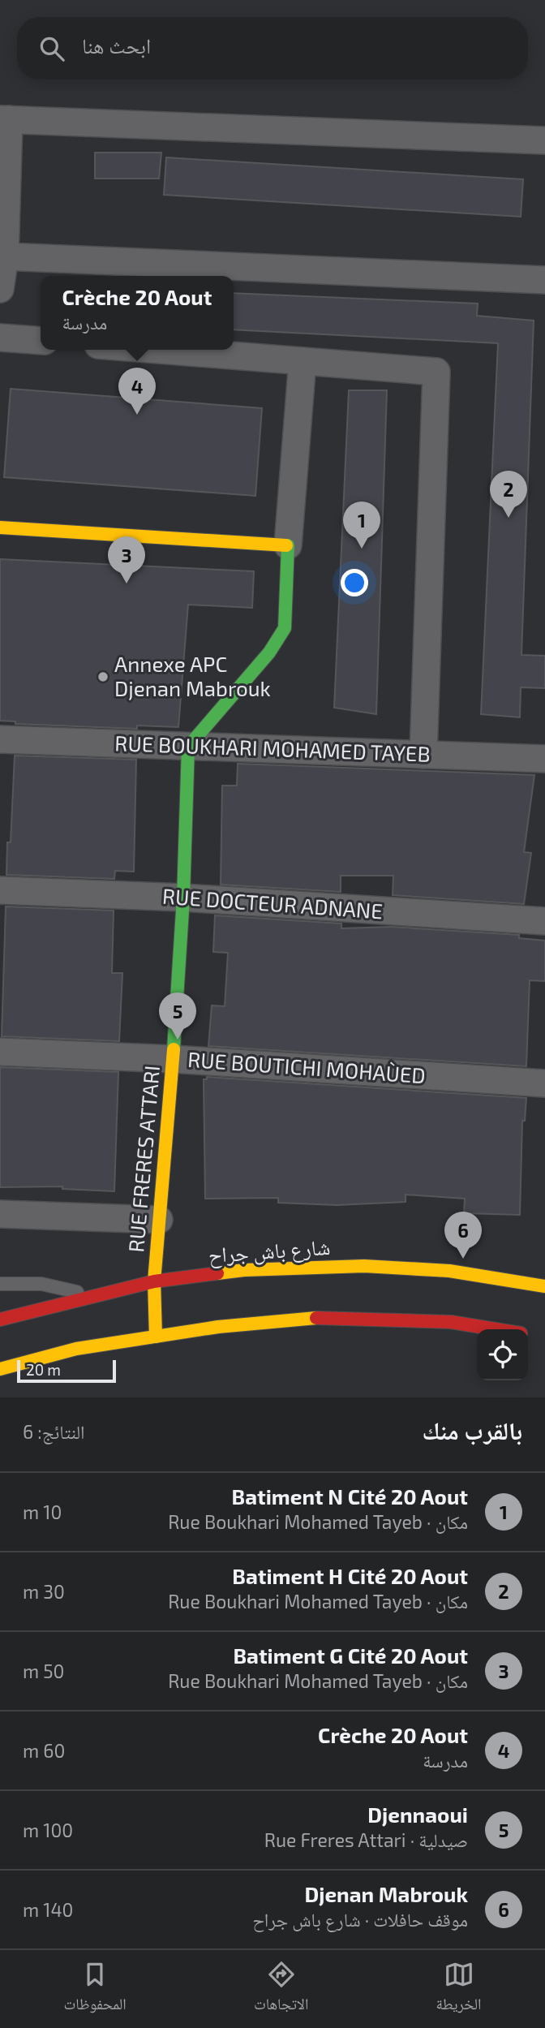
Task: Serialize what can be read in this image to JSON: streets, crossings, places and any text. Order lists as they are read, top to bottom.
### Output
{
  "streets": {
    "street": [
      "RUE BOUKHARI MOHAMED TAYEB",
      "RUE DOCTEUR ADNANE",
      "RUE BOUTICHI MOHAÙED",
      "RUE FRERES ATTARI",
      "شارع باش جراح"
    ]
  },
  "crossings": [
    ["RUE BOUKHARI MOHAMED TAYEB", "RUE FRERES ATTARI"],
    ["RUE DOCTEUR ADNANE", "RUE FRERES ATTARI"],
    ["RUE BOUTICHI MOHAÙED", "RUE FRERES ATTARI"],
    ["RUE FRERES ATTARI", "شارع باش جراح"]
  ],
  "places": ["Annexe APC Djenan Mabrouk"],
  "scale_bar": "20 m",
  "page": {
    "search": "ابحث هنا",
    "popup": ["Crèche 20 Aout", "مدرسة"],
    "pins": [
      "4",
      "2",
      "1",
      "3",
      "5",
      "6"
    ],
    "scale": "20 m",
    "heading": ["بالقرب منك", "النتائج: 6"],
    "list": [
      {
        "mark": "1",
        "name": "Batiment N Cité 20 Aout",
        "note": "مكان · Rue Boukhari Mohamed Tayeb",
        "value": "10 m"
      },
      {
        "mark": "2",
        "name": "Batiment H Cité 20 Aout",
        "note": "مكان · Rue Boukhari Mohamed Tayeb",
        "value": "30 m"
      },
      {
        "mark": "3",
        "name": "Batiment G Cité 20 Aout",
        "note": "مكان · Rue Boukhari Mohamed Tayeb",
        "value": "50 m"
      },
      {
        "mark": "4",
        "name": "Crèche 20 Aout",
        "note": "مدرسة",
        "value": "60 m"
      },
      {
        "mark": "5",
        "name": "Djennaoui",
        "note": "صيدلية · Rue Freres Attari",
        "value": "100 m"
      },
      {
        "mark": "6",
        "name": "Djenan Mabrouk",
        "note": "موقف حافلات · شارع باش جراح",
        "value": "140 m"
      }
    ],
    "nav": ["الخريطة", "الاتجاهات", "المحفوظات"]
  }
}
